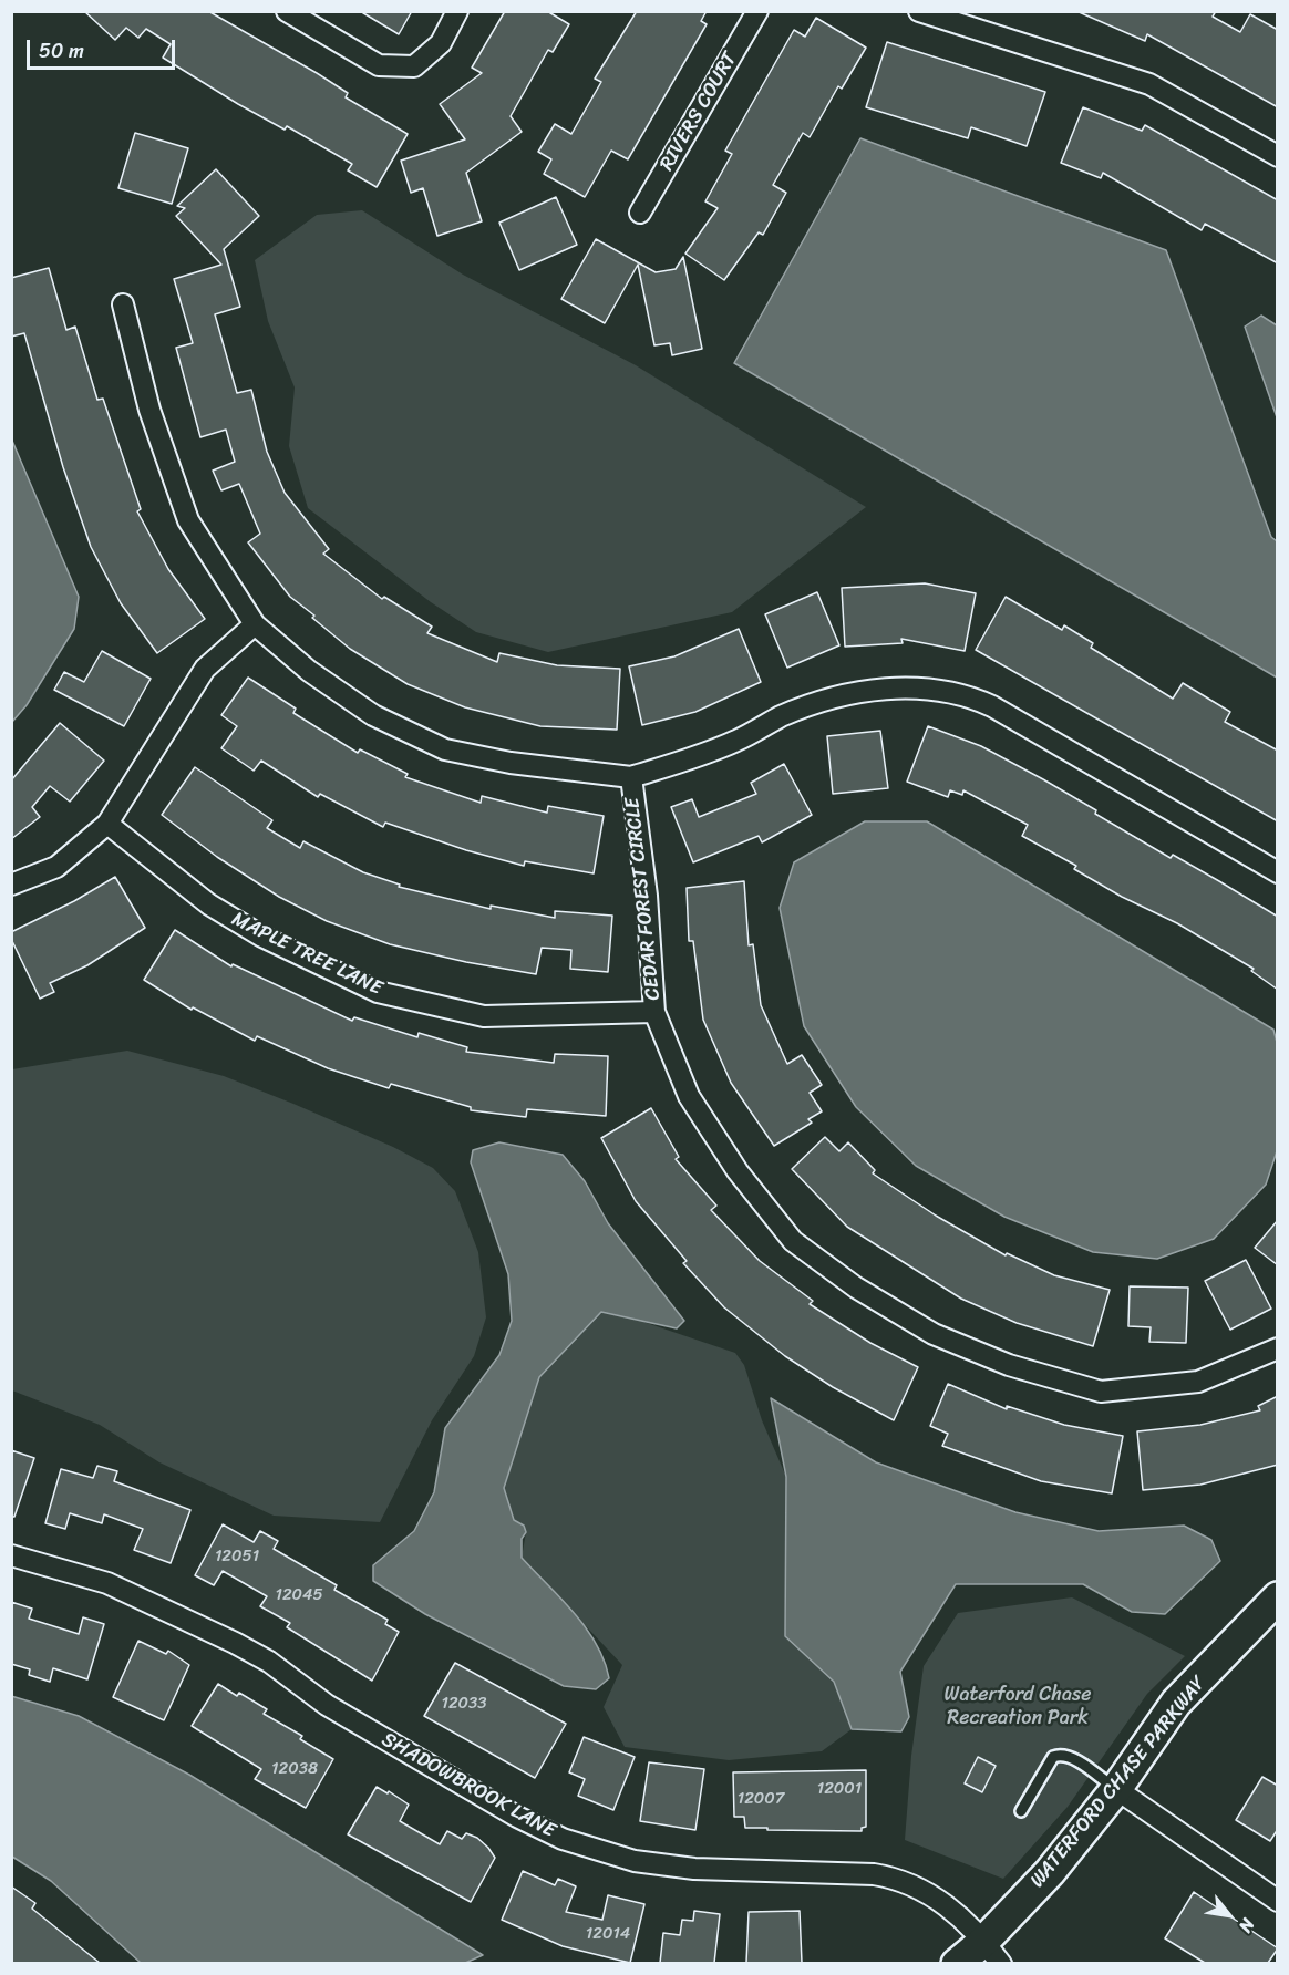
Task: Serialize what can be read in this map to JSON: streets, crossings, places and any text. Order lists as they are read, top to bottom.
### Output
{
  "streets": {
    "street": [
      "RIVERS COURT",
      "CEDAR FOREST CIRCLE",
      "MAPLE TREE LANE",
      "WATERFORD CHASE PARKWAY",
      "SHADOWBROOK LANE"
    ]
  },
  "crossings": [
    ["CEDAR FOREST CIRCLE", "MAPLE TREE LANE"],
    ["WATERFORD CHASE PARKWAY", "SHADOWBROOK LANE"]
  ],
  "parks": ["Waterford Chase Recreation Park"],
  "house_numbers": [
    "12051",
    "12045",
    "12033",
    "12038",
    "12001",
    "12007",
    "12014"
  ],
  "scale_bar": "50 m",
  "north": "bottom right"
}
